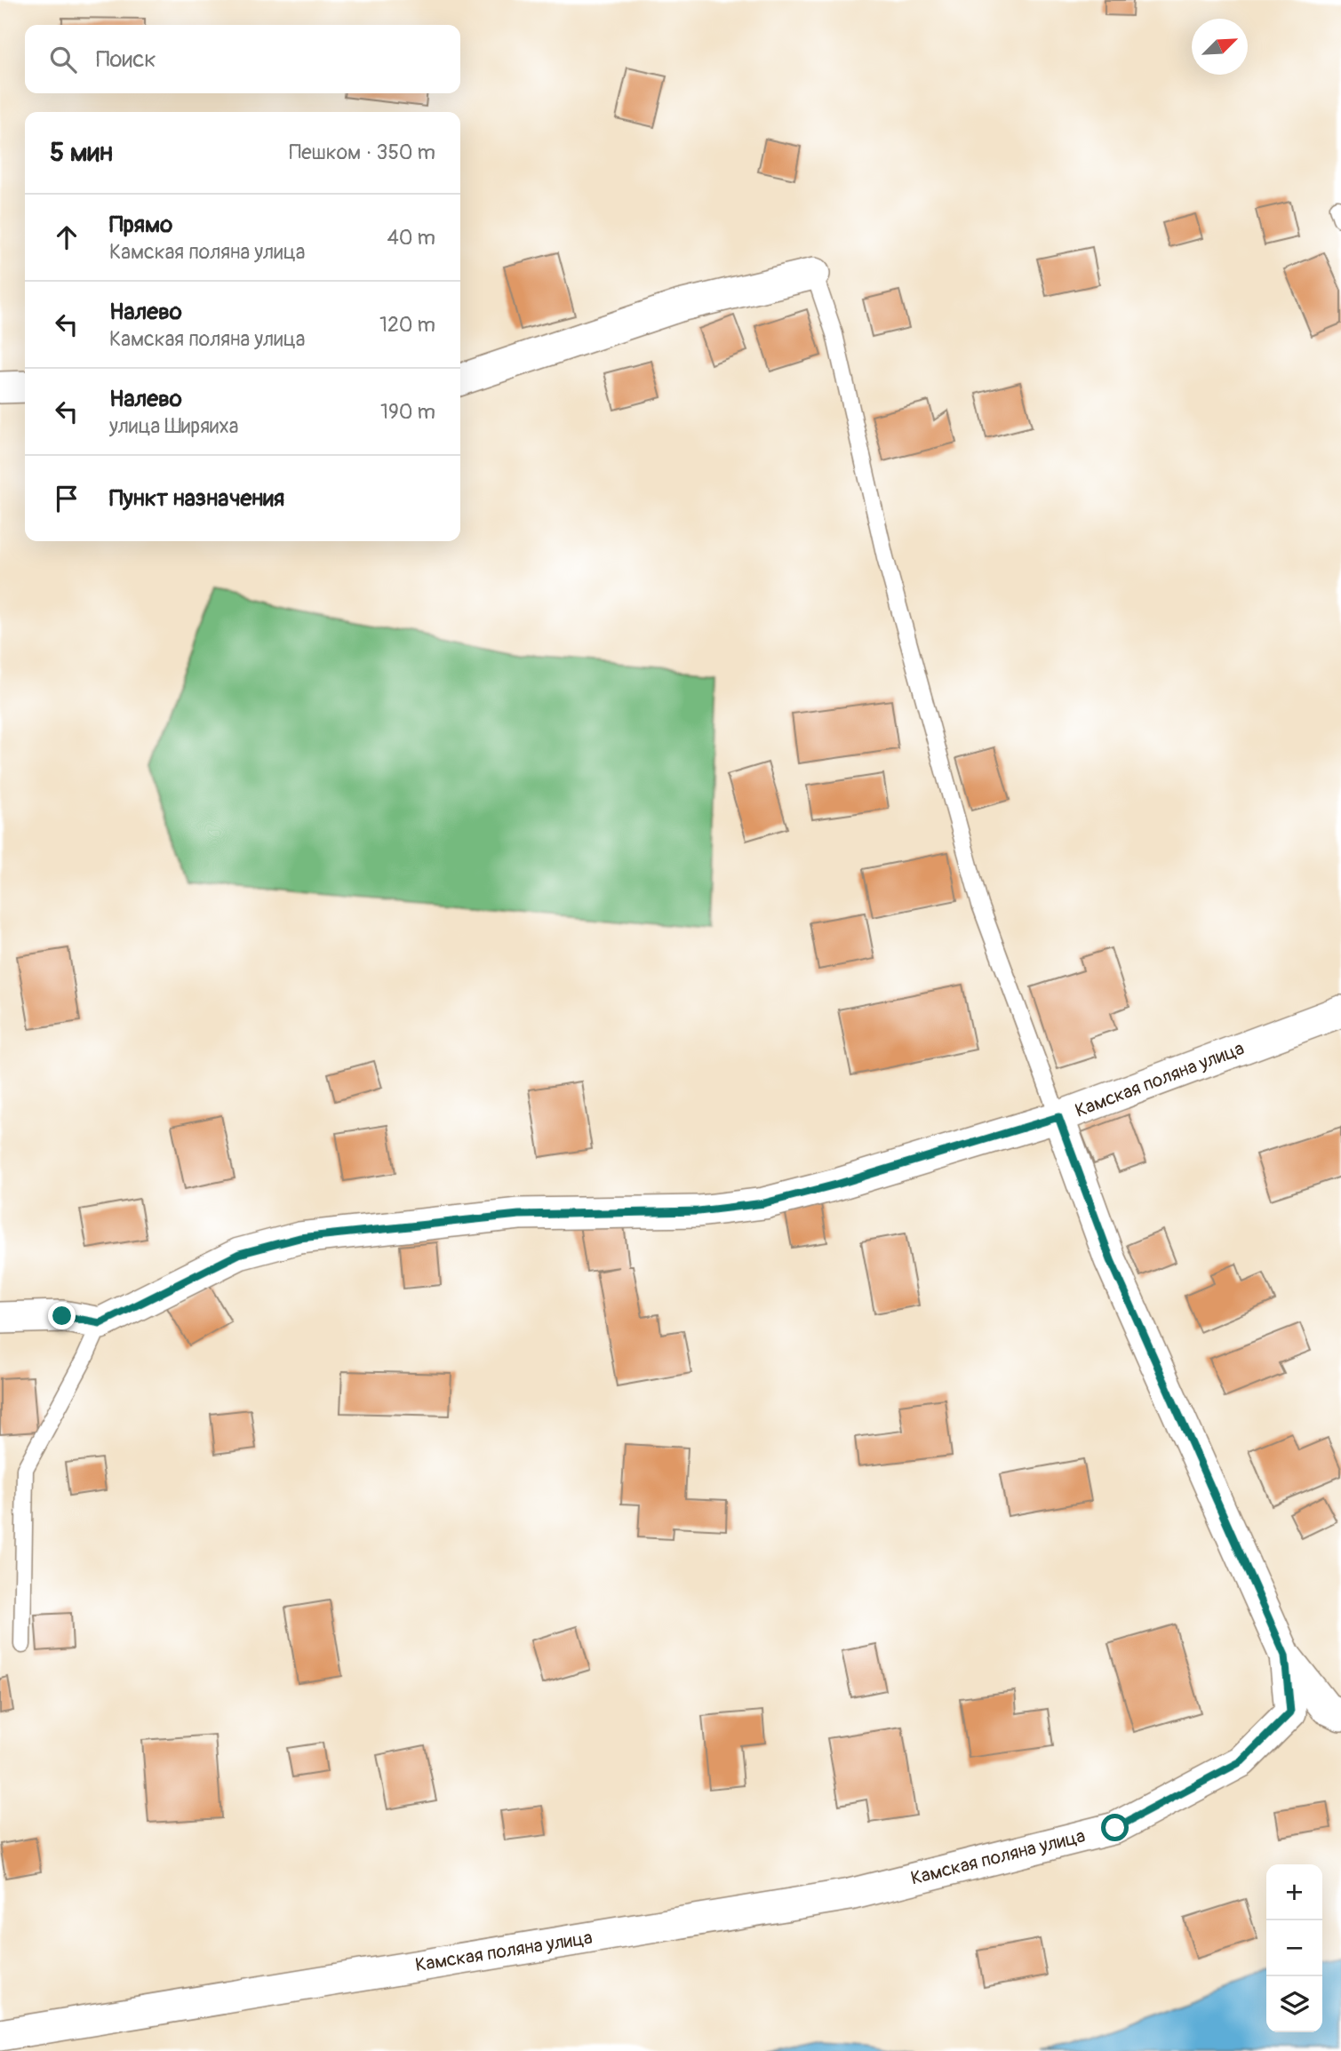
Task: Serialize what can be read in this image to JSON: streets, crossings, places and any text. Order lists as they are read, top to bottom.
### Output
{
  "streets": {
    "street": ["Камская поляна улица"]
  },
  "north": "top right",
  "page": {
    "search": "Поиск",
    "heading": ["5 мин", "Пешком · 350 m"],
    "list": [
      ["Прямо", "Камская поляна улица", "40 m"],
      ["Налево", "Камская поляна улица", "120 m"],
      ["Налево", "улица Ширяиха", "190 m"],
      "Пункт назначения"
    ],
    "map_buttons": ["+", "−"]
  }
}
